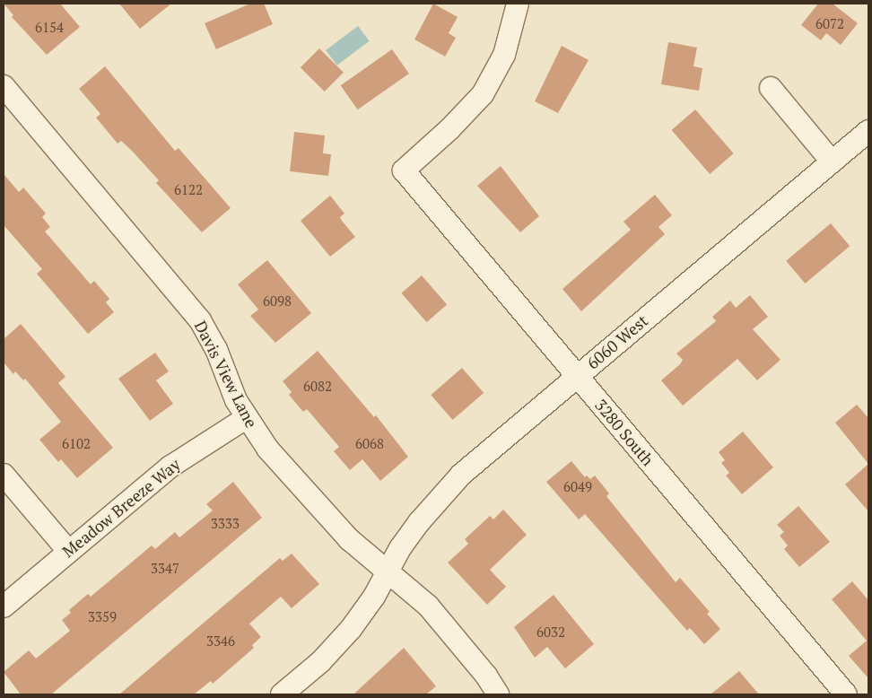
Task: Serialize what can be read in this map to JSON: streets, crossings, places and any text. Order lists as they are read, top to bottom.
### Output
{
  "streets": {
    "street": [
      "6060 West",
      "Davis View Lane",
      "3280 South",
      "Meadow Breeze Way"
    ]
  },
  "crossings": [
    ["6060 West", "Davis View Lane"],
    ["6060 West", "3280 South"],
    ["Davis View Lane", "Meadow Breeze Way"]
  ],
  "house_numbers": [
    "6072",
    "6154",
    "6122",
    "6098",
    "6082",
    "6102",
    "6068",
    "6049",
    "3333",
    "3347",
    "3359",
    "6032",
    "3346"
  ]
}
